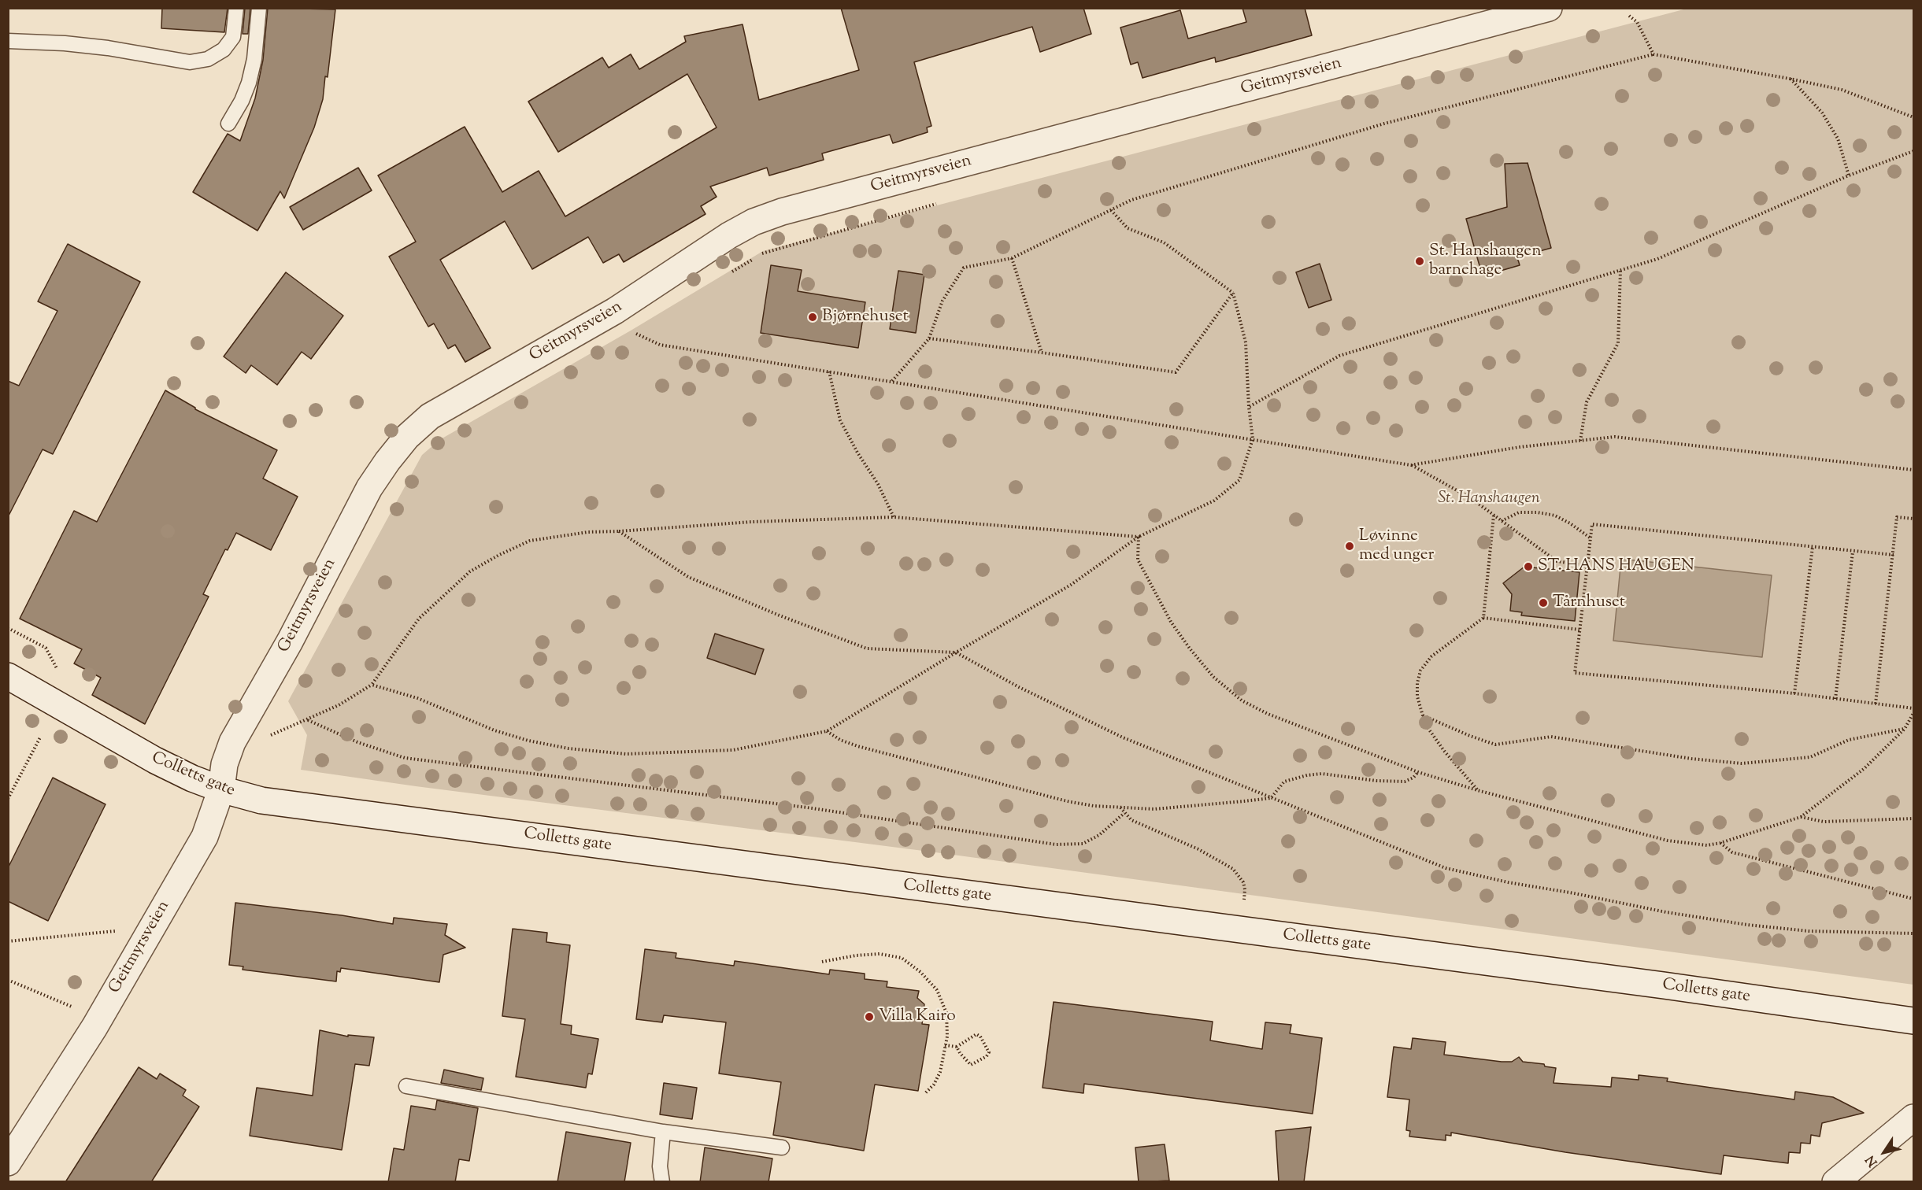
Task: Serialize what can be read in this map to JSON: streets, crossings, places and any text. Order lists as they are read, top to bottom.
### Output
{
  "streets": {
    "street": ["Geitmyrsveien", "Colletts gate"]
  },
  "crossings": [
    ["Geitmyrsveien", "Colletts gate"]
  ],
  "parks": ["St. Hanshaugen"],
  "places": [
    "St. Hanshaugen barnehage",
    "Bjørnehuset",
    "Løvinne med unger",
    "ST. HANS HAUGEN",
    "Tårnhuset",
    "Villa Kairo"
  ],
  "north": "bottom left"
}
